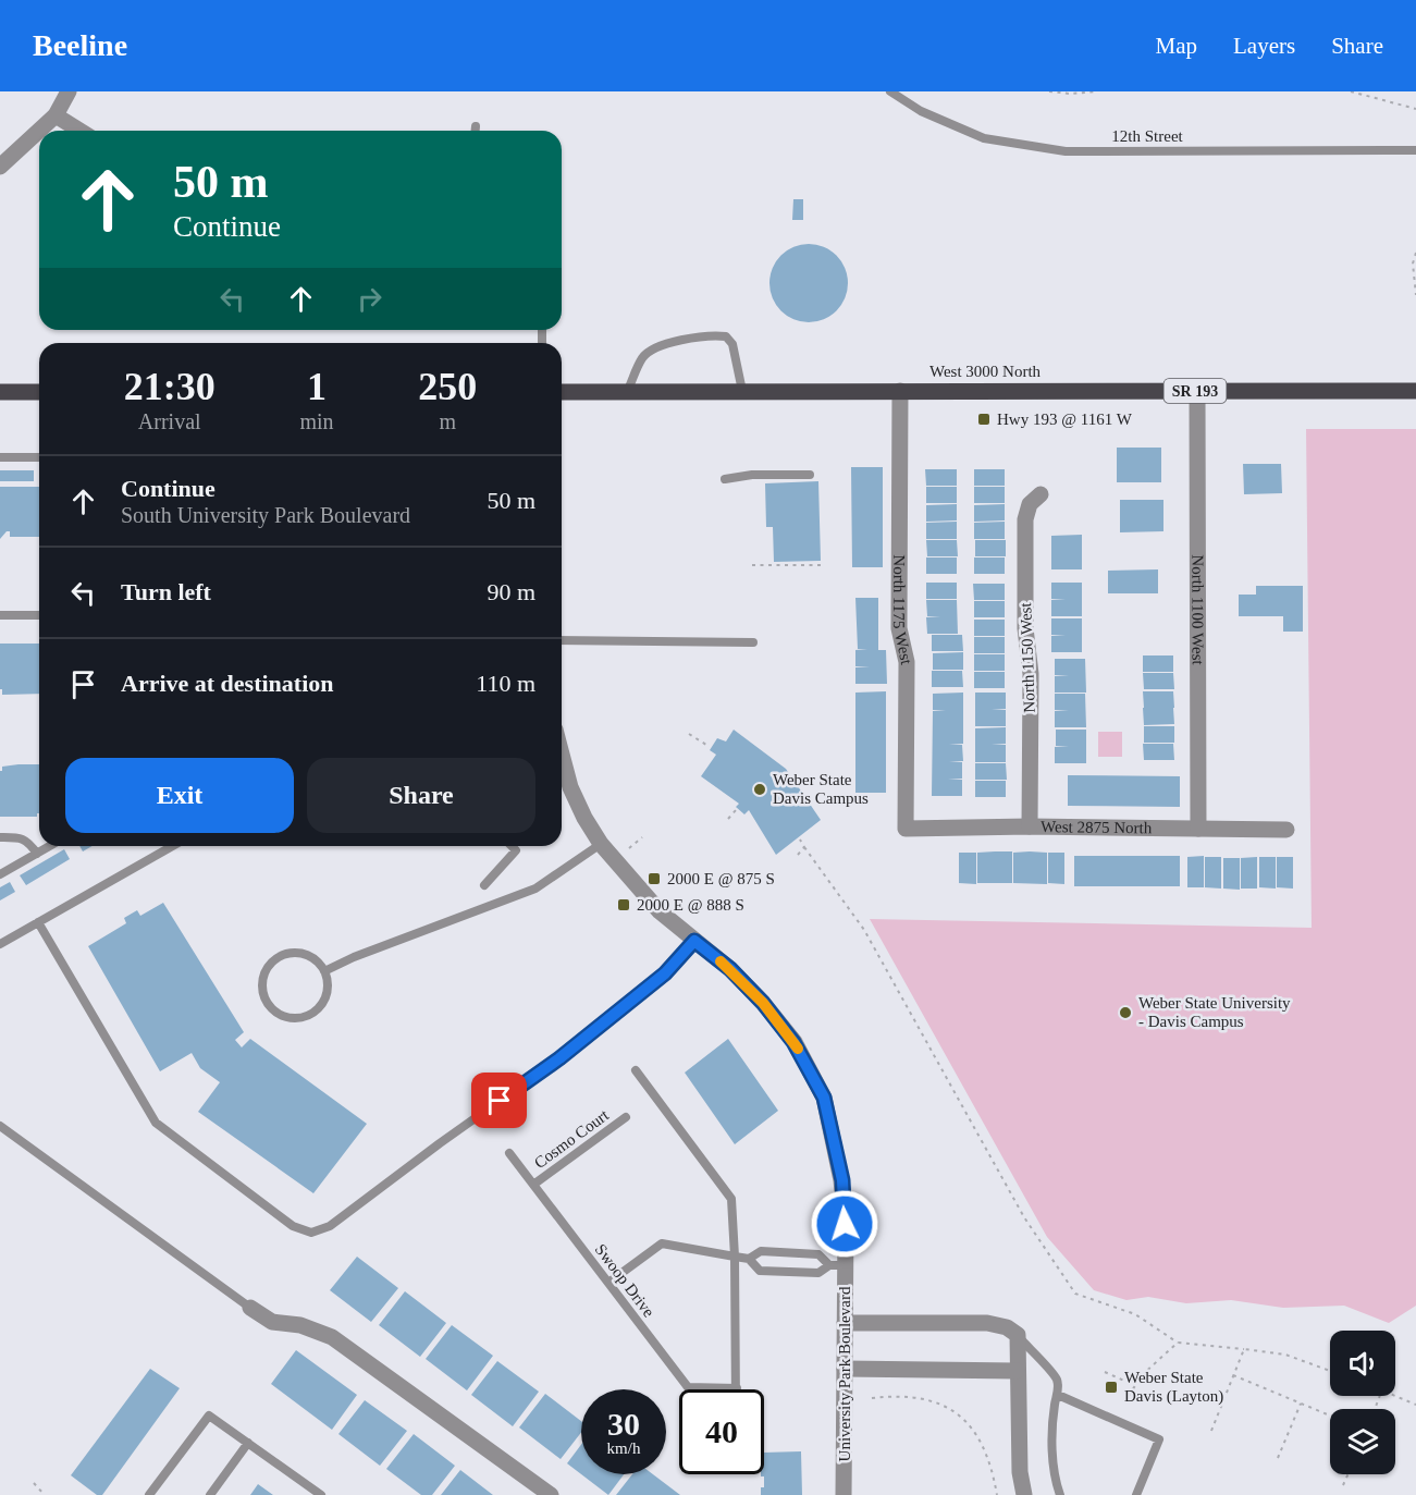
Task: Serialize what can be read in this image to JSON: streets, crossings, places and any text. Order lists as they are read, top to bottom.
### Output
{
  "streets": {
    "main road": ["West 3000 North", "SR 193"],
    "street": [
      "North 1175 West",
      "North 1100 West",
      "North 1150 West",
      "West 2875 North",
      "University Park Boulevard"
    ],
    "lane": ["12th Street", "Cosmo Court", "Swoop Drive"]
  },
  "crossings": [
    ["West 3000 North", "North 1175 West"],
    ["West 3000 North", "North 1100 West"],
    ["North 1175 West", "West 2875 North"],
    ["North 1100 West", "West 2875 North"],
    ["North 1150 West", "West 2875 North"],
    ["Cosmo Court", "Swoop Drive"]
  ],
  "places": {
    "transit": [
      "Hwy 193 @ 1161 W",
      "2000 E @ 875 S",
      "2000 E @ 888 S",
      "Weber State Davis (Layton)"
    ],
    "other": ["Weber State Davis Campus", "Weber State University - Davis Campus"]
  },
  "page": {
    "header": "Beeline",
    "nav": ["Map", "Layers", "Share"],
    "turn": ["50 m", "Continue"],
    "eta": [
      "21:30",
      "Arrival",
      "1",
      "min",
      "250",
      "m"
    ],
    "list": [
      {
        "name": "Continue",
        "note": "South University Park Boulevard",
        "value": "50 m"
      },
      {
        "name": "Turn left",
        "value": "90 m"
      },
      {
        "name": "Arrive at destination",
        "value": "110 m"
      }
    ],
    "buttons": ["Exit", "Share"],
    "speed": "30 km/h",
    "limit": "40"
  }
}
